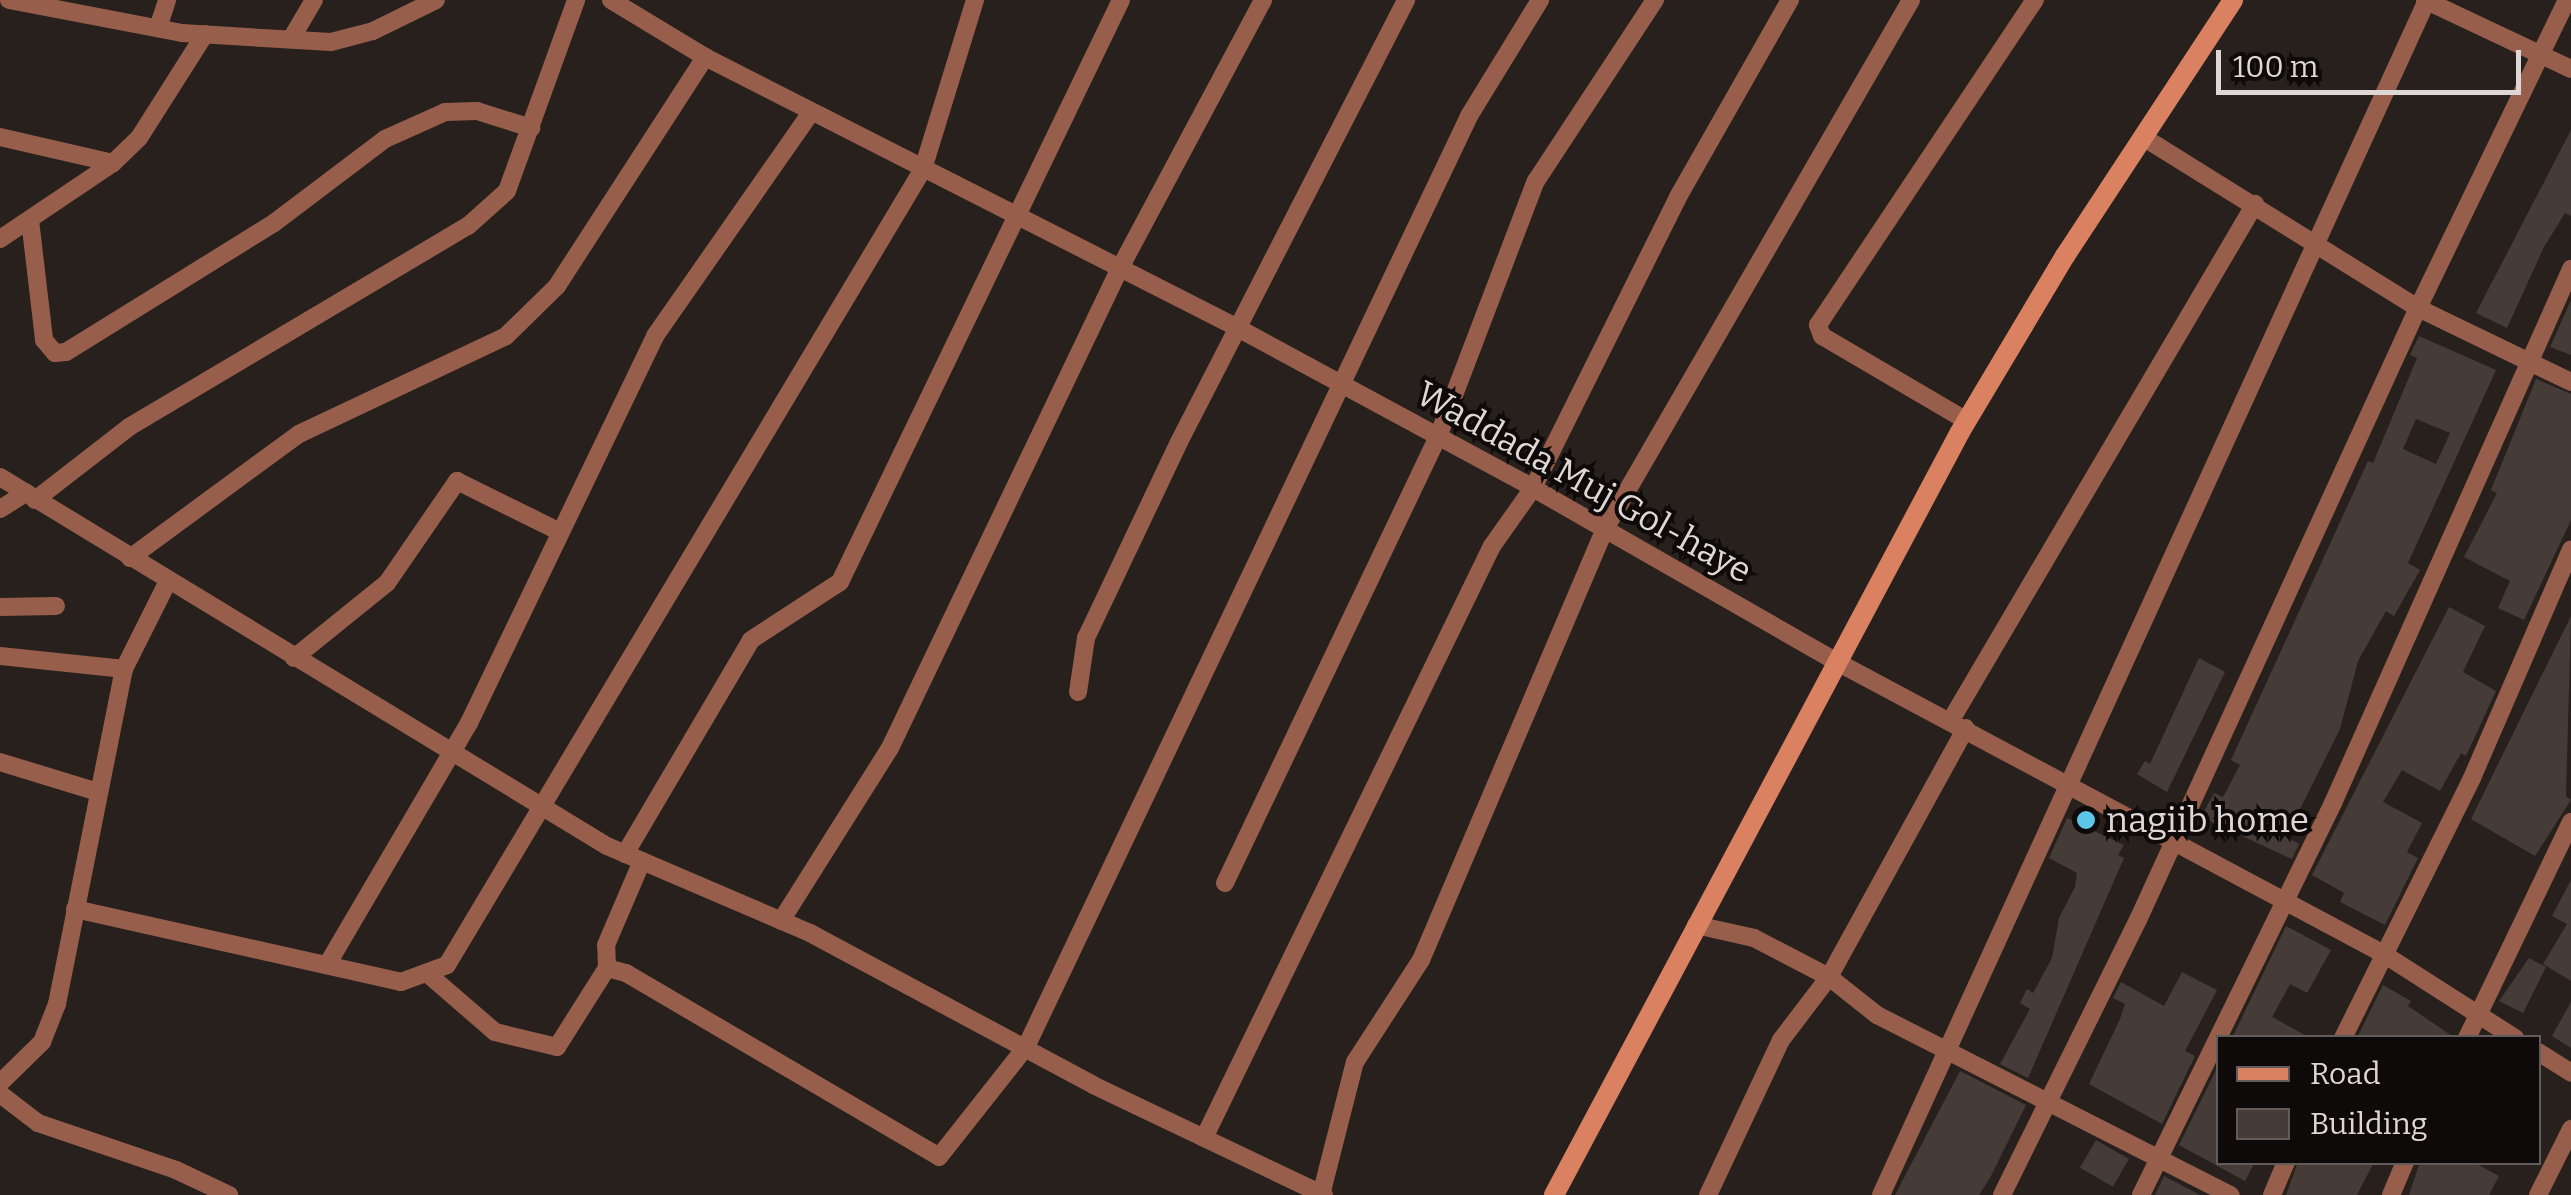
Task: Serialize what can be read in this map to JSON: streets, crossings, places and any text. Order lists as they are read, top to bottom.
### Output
{
  "streets": {
    "street": ["Waddada Muj Gol-haye"]
  },
  "places": ["nagiib home"],
  "legend": ["Road", "Building"],
  "scale_bar": "100 m"
}
